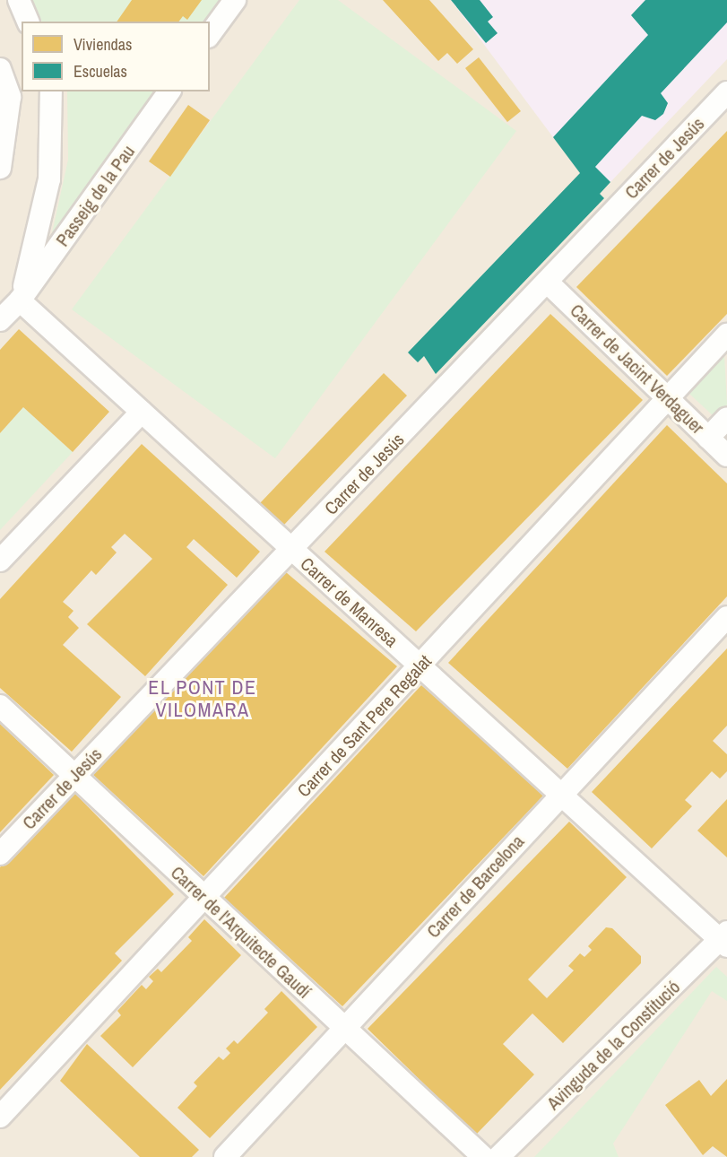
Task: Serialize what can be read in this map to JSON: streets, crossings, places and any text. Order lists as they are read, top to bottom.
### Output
{
  "streets": {
    "street": [
      "Carrer de Jesús",
      "Passeig de la Pau",
      "Carrer de Jacint Verdaguer",
      "Carrer de Manresa",
      "Carrer de Sant Pere Regalat",
      "Carrer de Barcelona",
      "Carrer de l'Arquitecte Gaudí",
      "Avinguda de la Constitució"
    ]
  },
  "crossings": [
    ["Carrer de Jesús", "Carrer de Jacint Verdaguer"],
    ["Carrer de Jesús", "Carrer de Manresa"],
    ["Carrer de Jesús", "Carrer de l'Arquitecte Gaudí"],
    ["Passeig de la Pau", "Carrer de Manresa"],
    ["Carrer de Jacint Verdaguer", "Carrer de Sant Pere Regalat"],
    ["Carrer de Manresa", "Carrer de Sant Pere Regalat"],
    ["Carrer de Manresa", "Carrer de Barcelona"],
    ["Carrer de Manresa", "Avinguda de la Constitució"],
    ["Carrer de Sant Pere Regalat", "Carrer de l'Arquitecte Gaudí"],
    ["Carrer de Barcelona", "Carrer de l'Arquitecte Gaudí"]
  ],
  "districts": ["EL PONT DE VILOMARA"],
  "legend": ["Viviendas", "Escuelas"]
}
